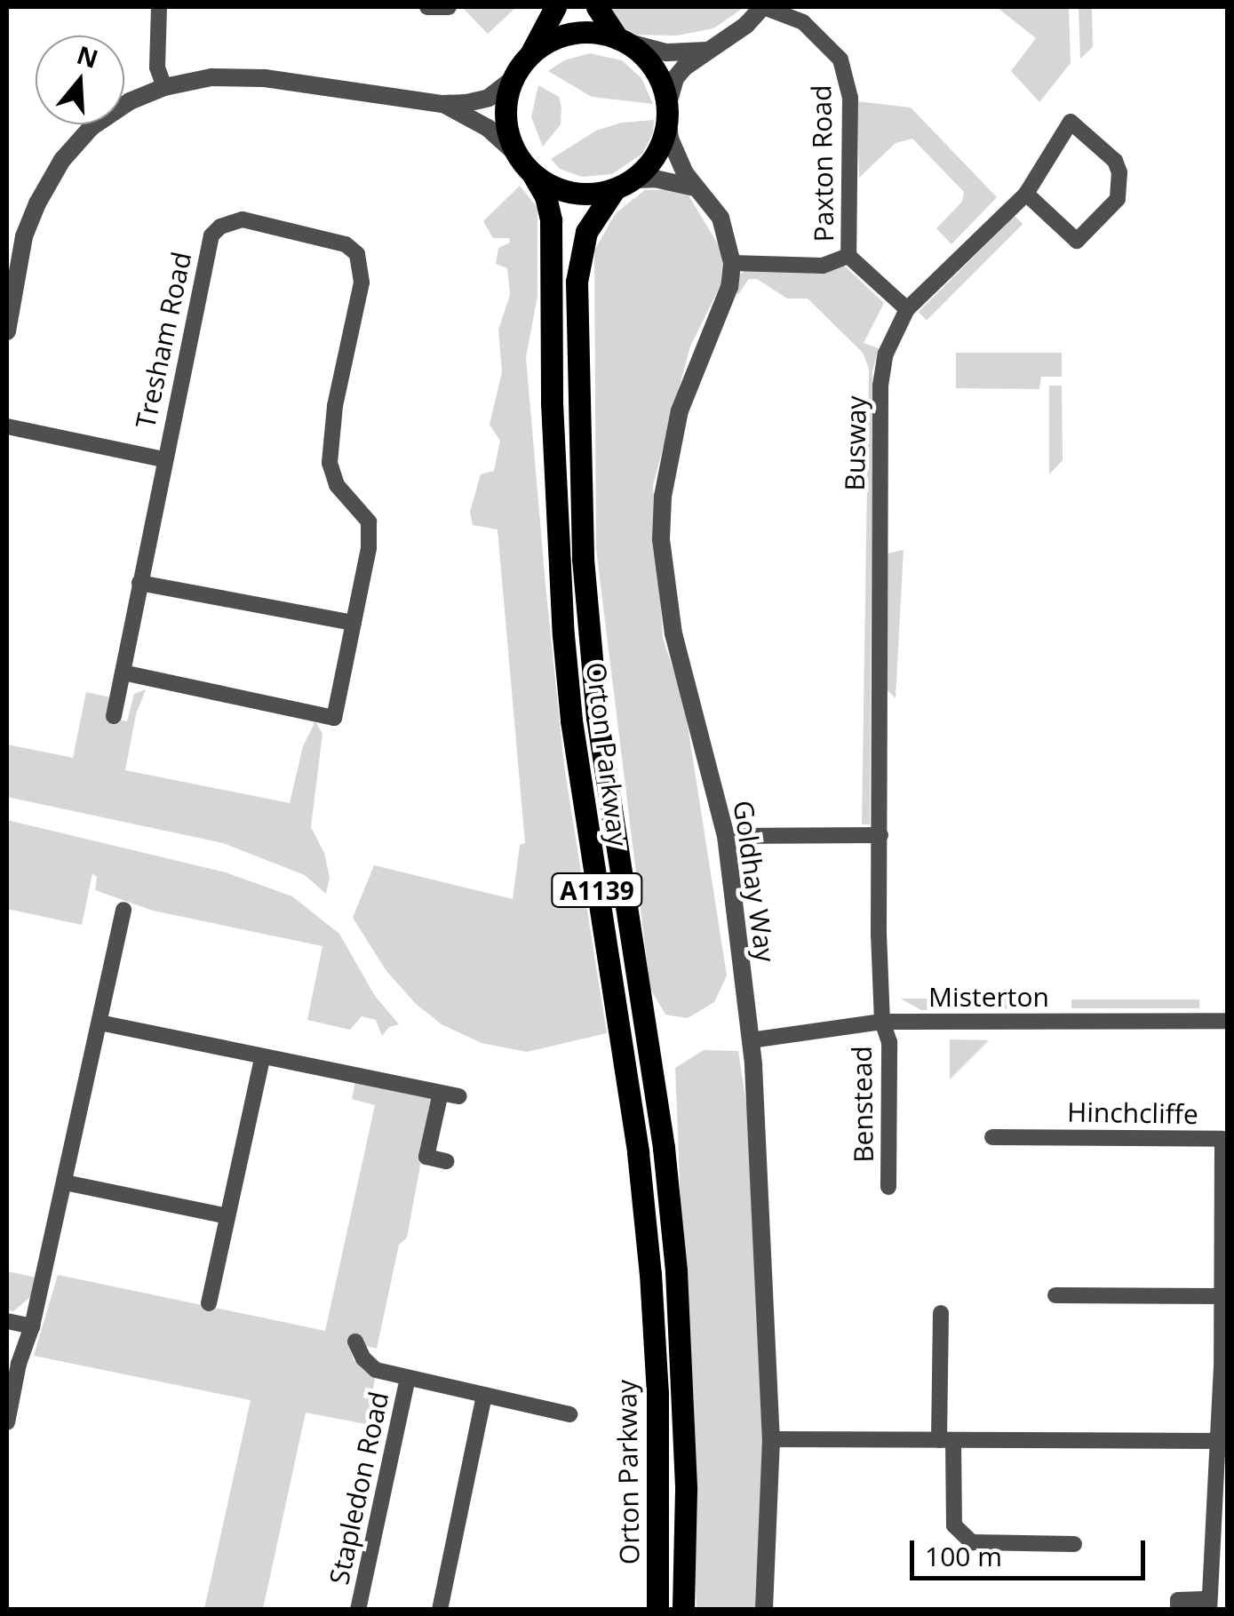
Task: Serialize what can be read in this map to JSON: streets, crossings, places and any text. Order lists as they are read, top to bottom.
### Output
{
  "streets": {
    "main road": ["Orton Parkway", "A1139"],
    "street": [
      "Paxton Road",
      "Tresham Road",
      "Busway",
      "Goldhay Way",
      "Misterton",
      "Benstead",
      "Hinchcliffe",
      "Stapledon Road"
    ]
  },
  "crossings": [
    ["Paxton Road", "Busway"],
    ["Paxton Road", "Goldhay Way"],
    ["Busway", "Misterton"],
    ["Busway", "Benstead"],
    ["Orton Parkway", "Goldhay Way"],
    ["Goldhay Way", "Misterton"],
    ["Misterton", "Benstead"]
  ],
  "scale_bar": "100 m",
  "north": "top"
}
